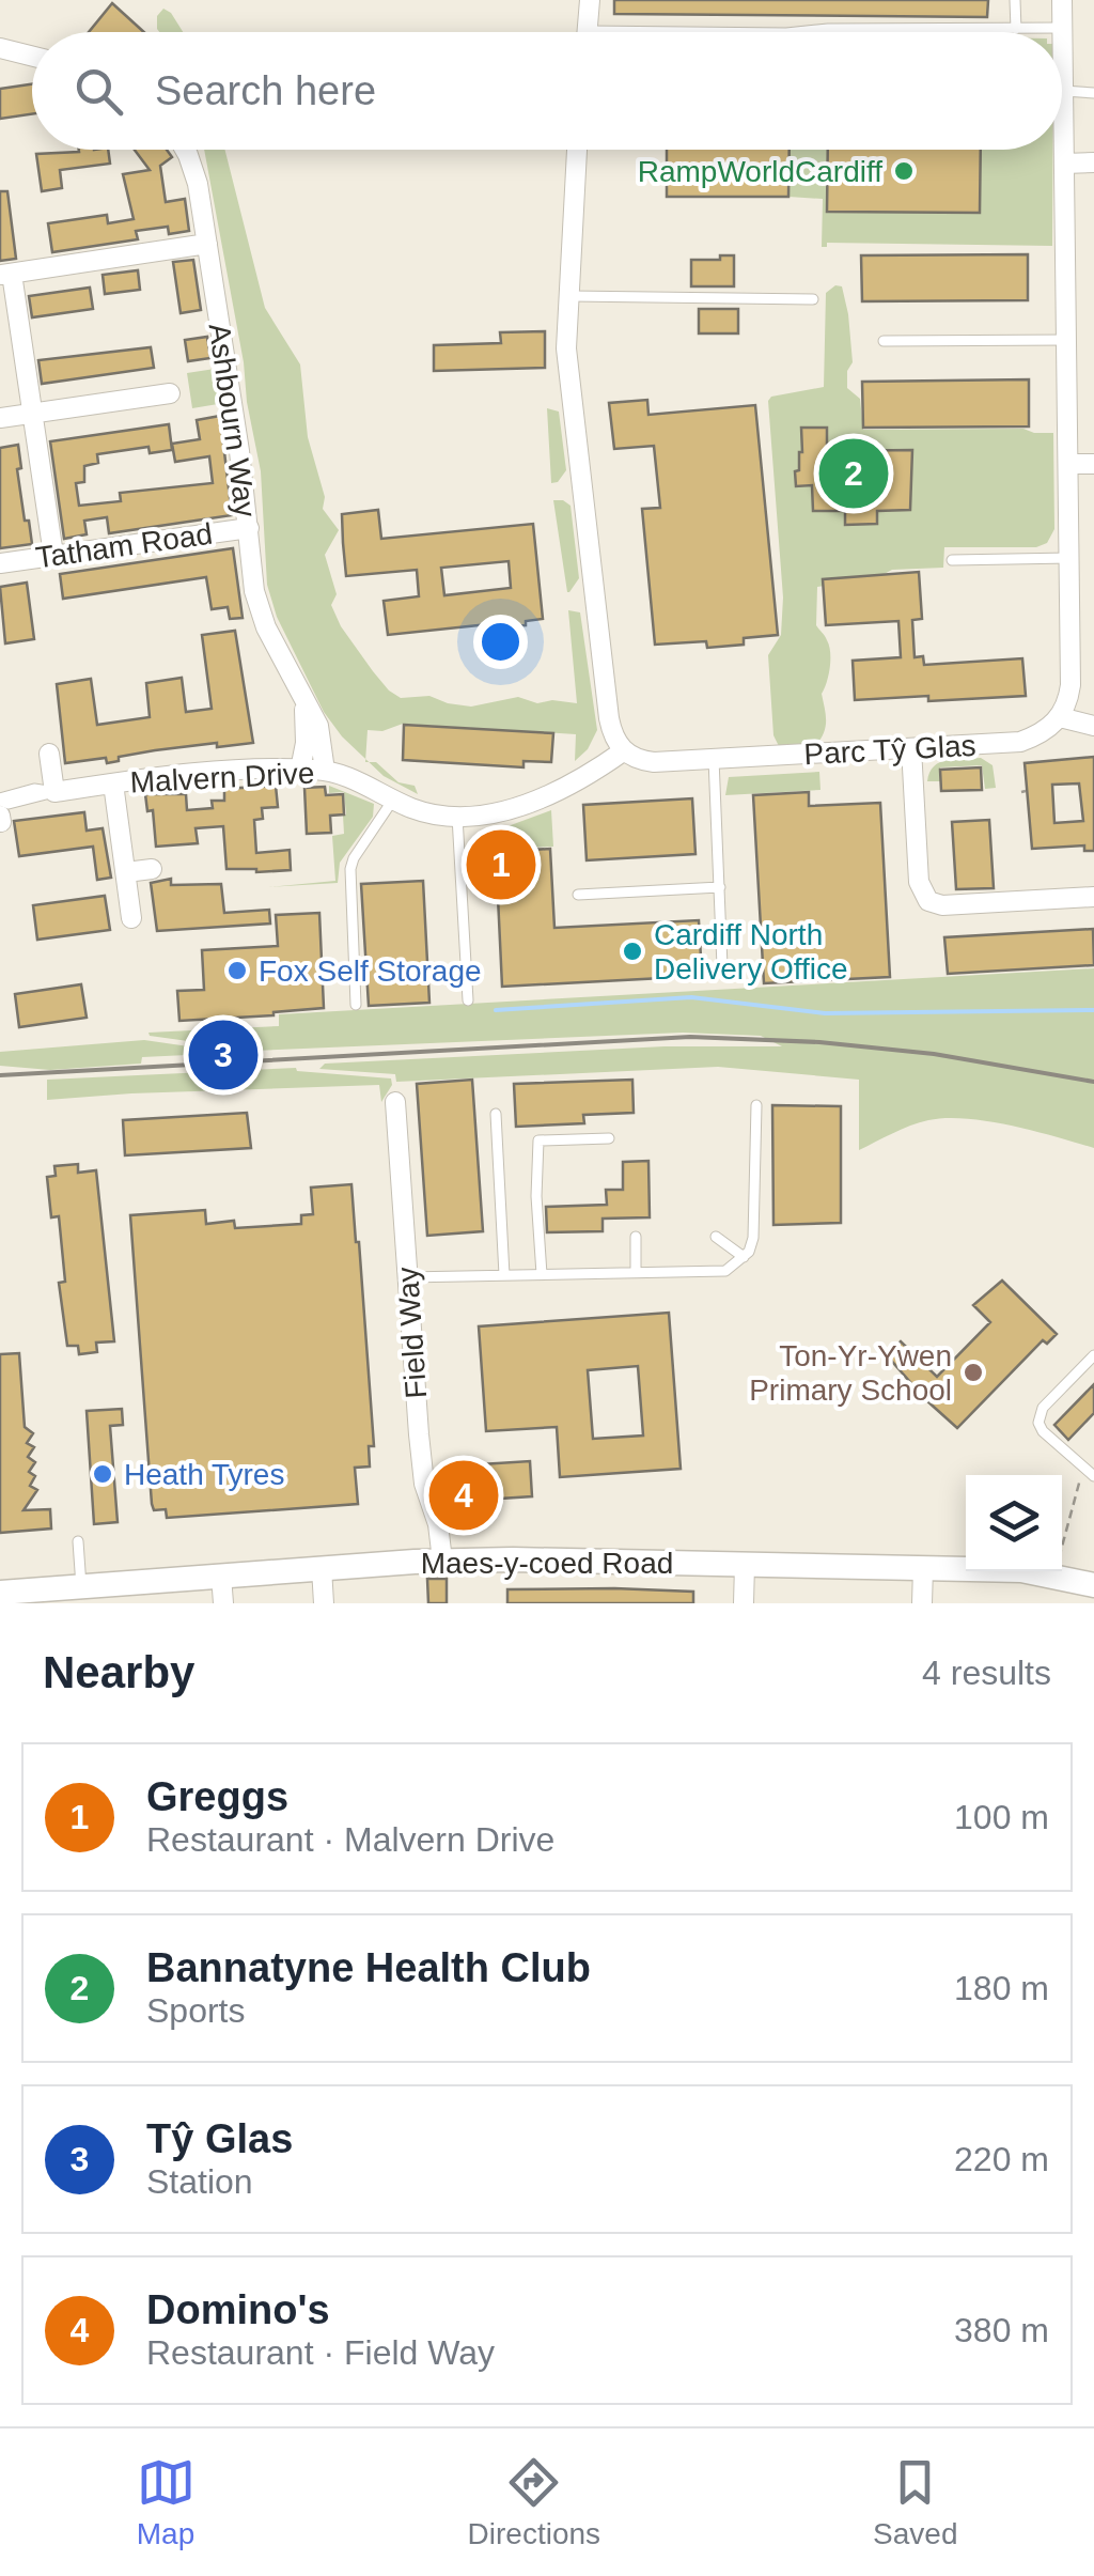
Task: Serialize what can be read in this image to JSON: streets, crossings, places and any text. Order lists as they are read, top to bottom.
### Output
{
  "streets": {
    "street": [
      "Ashbourn Way",
      "Tatham Road",
      "Parc Tŷ Glas",
      "Malvern Drive",
      "Field Way",
      "Maes-y-coed Road"
    ]
  },
  "crossings": [
    ["Ashbourn Way", "Tatham Road"],
    ["Ashbourn Way", "Malvern Drive"],
    ["Parc Tŷ Glas", "Malvern Drive"],
    ["Field Way", "Maes-y-coed Road"]
  ],
  "places": [
    "RampWorldCardiff",
    "Cardiff North Delivery Office",
    "Fox Self Storage",
    "Ton-Yr-Ywen Primary School",
    "Heath Tyres"
  ],
  "page": {
    "search": "Search here",
    "pins": [
      "2",
      "1",
      "3",
      "4"
    ],
    "heading": ["Nearby", "4 results"],
    "list": [
      {
        "mark": "1",
        "name": "Greggs",
        "note": "Restaurant · Malvern Drive",
        "value": "100 m"
      },
      {
        "mark": "2",
        "name": "Bannatyne Health Club",
        "note": "Sports",
        "value": "180 m"
      },
      {
        "mark": "3",
        "name": "Tŷ Glas",
        "note": "Station",
        "value": "220 m"
      },
      {
        "mark": "4",
        "name": "Domino's",
        "note": "Restaurant · Field Way",
        "value": "380 m"
      }
    ],
    "nav": ["Map", "Directions", "Saved"]
  }
}
